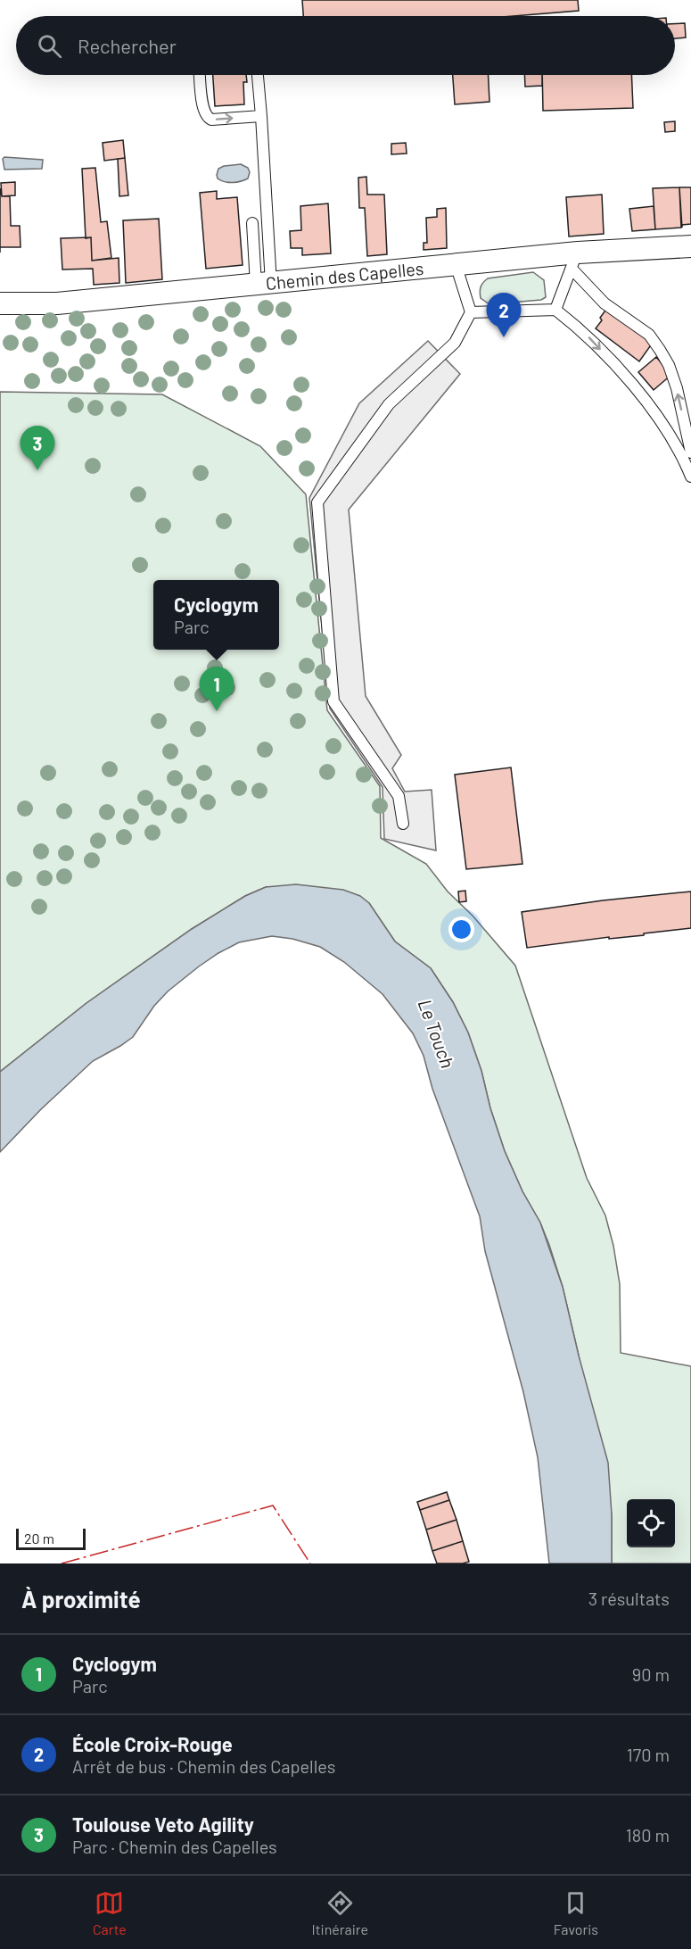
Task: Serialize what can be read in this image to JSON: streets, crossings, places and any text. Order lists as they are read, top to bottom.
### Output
{
  "streets": {
    "street": ["Chemin des Capelles"]
  },
  "water": ["Le Touch"],
  "scale_bar": "20 m",
  "page": {
    "search": "Rechercher",
    "pins": ["2", "3", "1"],
    "popup": ["Cyclogym", "Parc"],
    "scale": "20 m",
    "heading": ["À proximité", "3 résultats"],
    "list": [
      {
        "mark": "1",
        "name": "Cyclogym",
        "note": "Parc",
        "value": "90 m"
      },
      {
        "mark": "2",
        "name": "École Croix-Rouge",
        "note": "Arrêt de bus · Chemin des Capelles",
        "value": "170 m"
      },
      {
        "mark": "3",
        "name": "Toulouse Veto Agility",
        "note": "Parc · Chemin des Capelles",
        "value": "180 m"
      }
    ],
    "nav": ["Carte", "Itinéraire", "Favoris"]
  }
}
